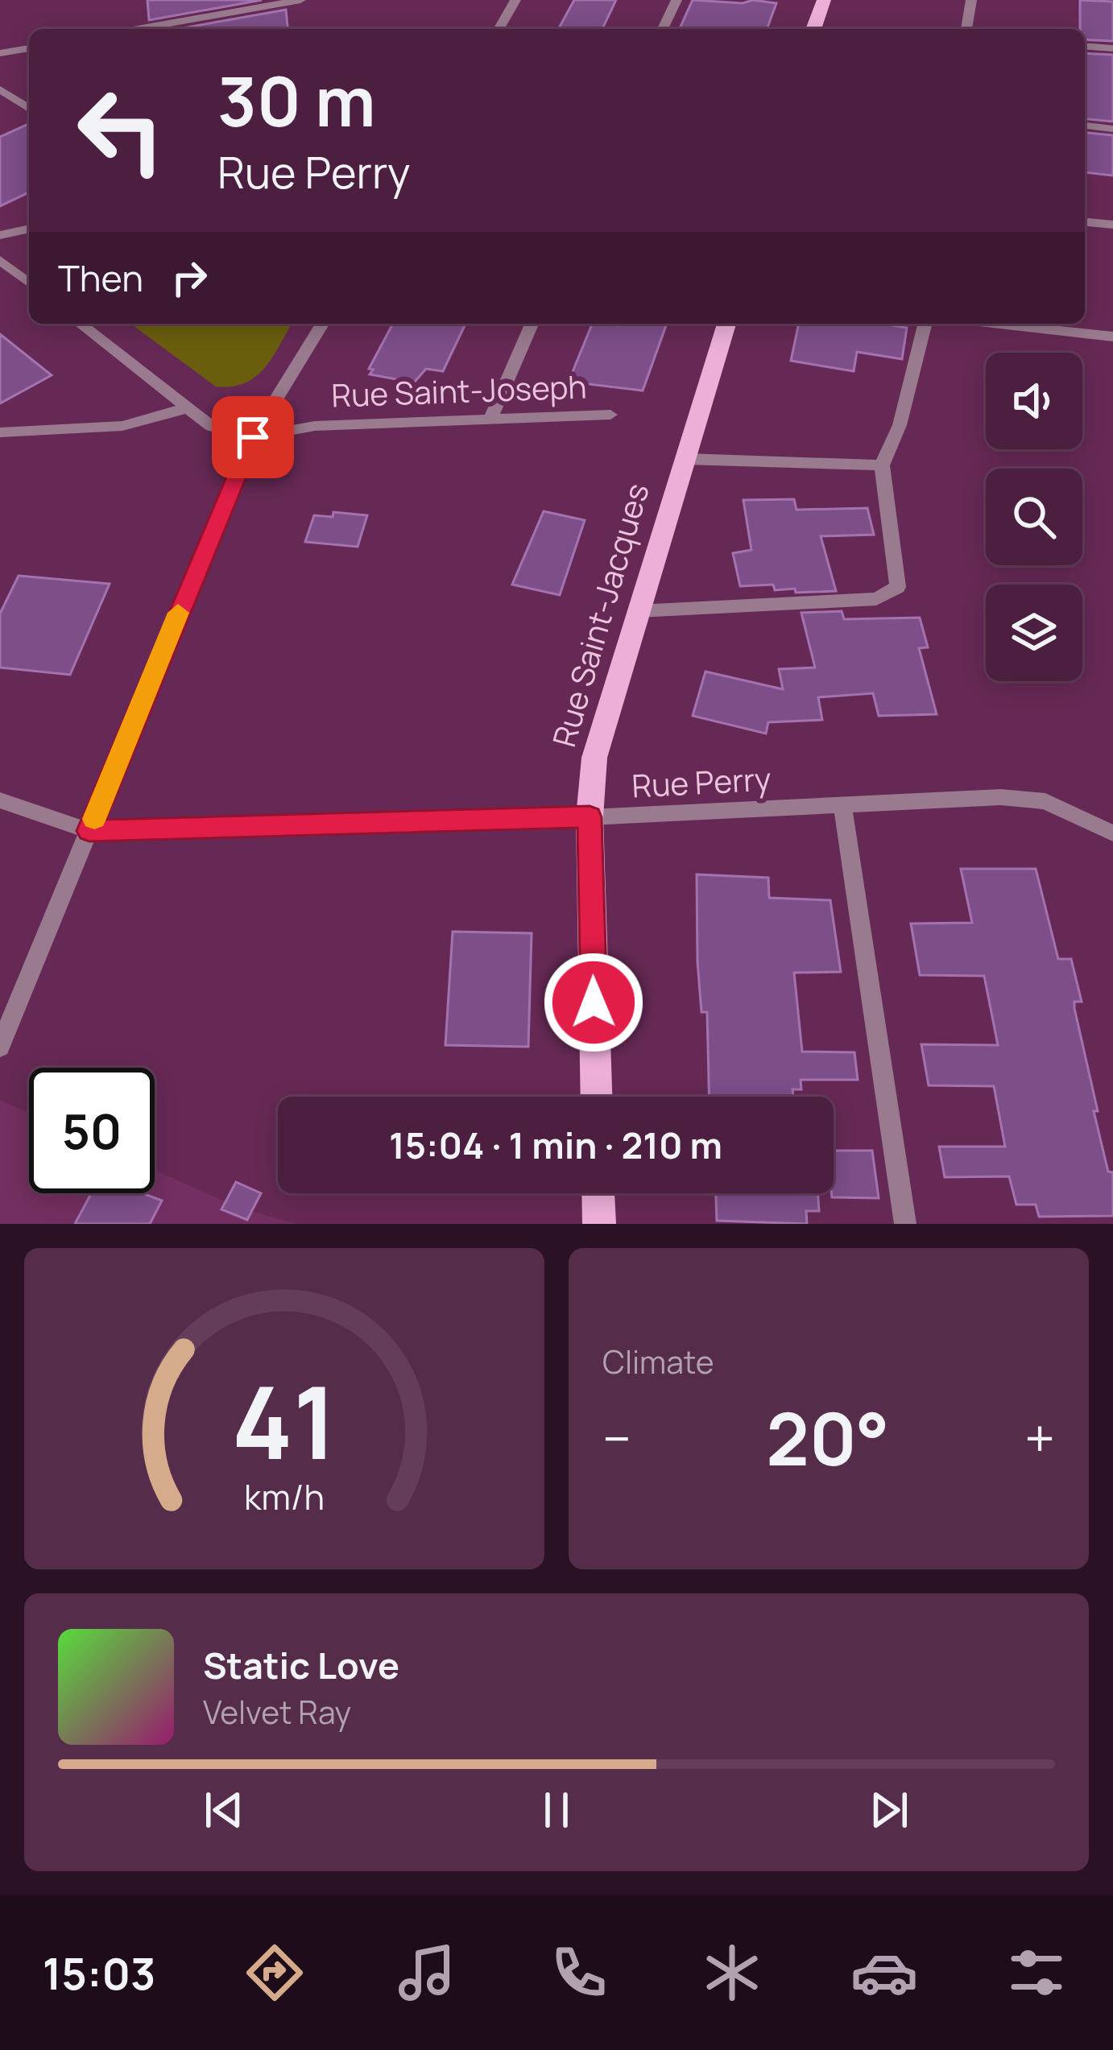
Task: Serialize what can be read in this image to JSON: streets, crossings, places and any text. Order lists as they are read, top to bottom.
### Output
{
  "streets": {
    "main road": ["Rue Saint-Jacques"],
    "street": ["Rue Saint-Joseph", "Rue Perry"]
  },
  "crossings": [
    ["Rue Saint-Jacques", "Rue Perry"]
  ],
  "page": {
    "turn": ["30 m", "Rue Perry"],
    "then": "Then",
    "limit": "50",
    "trip": "15:04 · 1 min · 210 m",
    "tile": "Climate",
    "heat": ["−", "20°", "+"],
    "song": ["Static Love", "Velvet Ray"],
    "tabs": "15:03",
    "gauge": ["41", "km/h"]
  }
}
